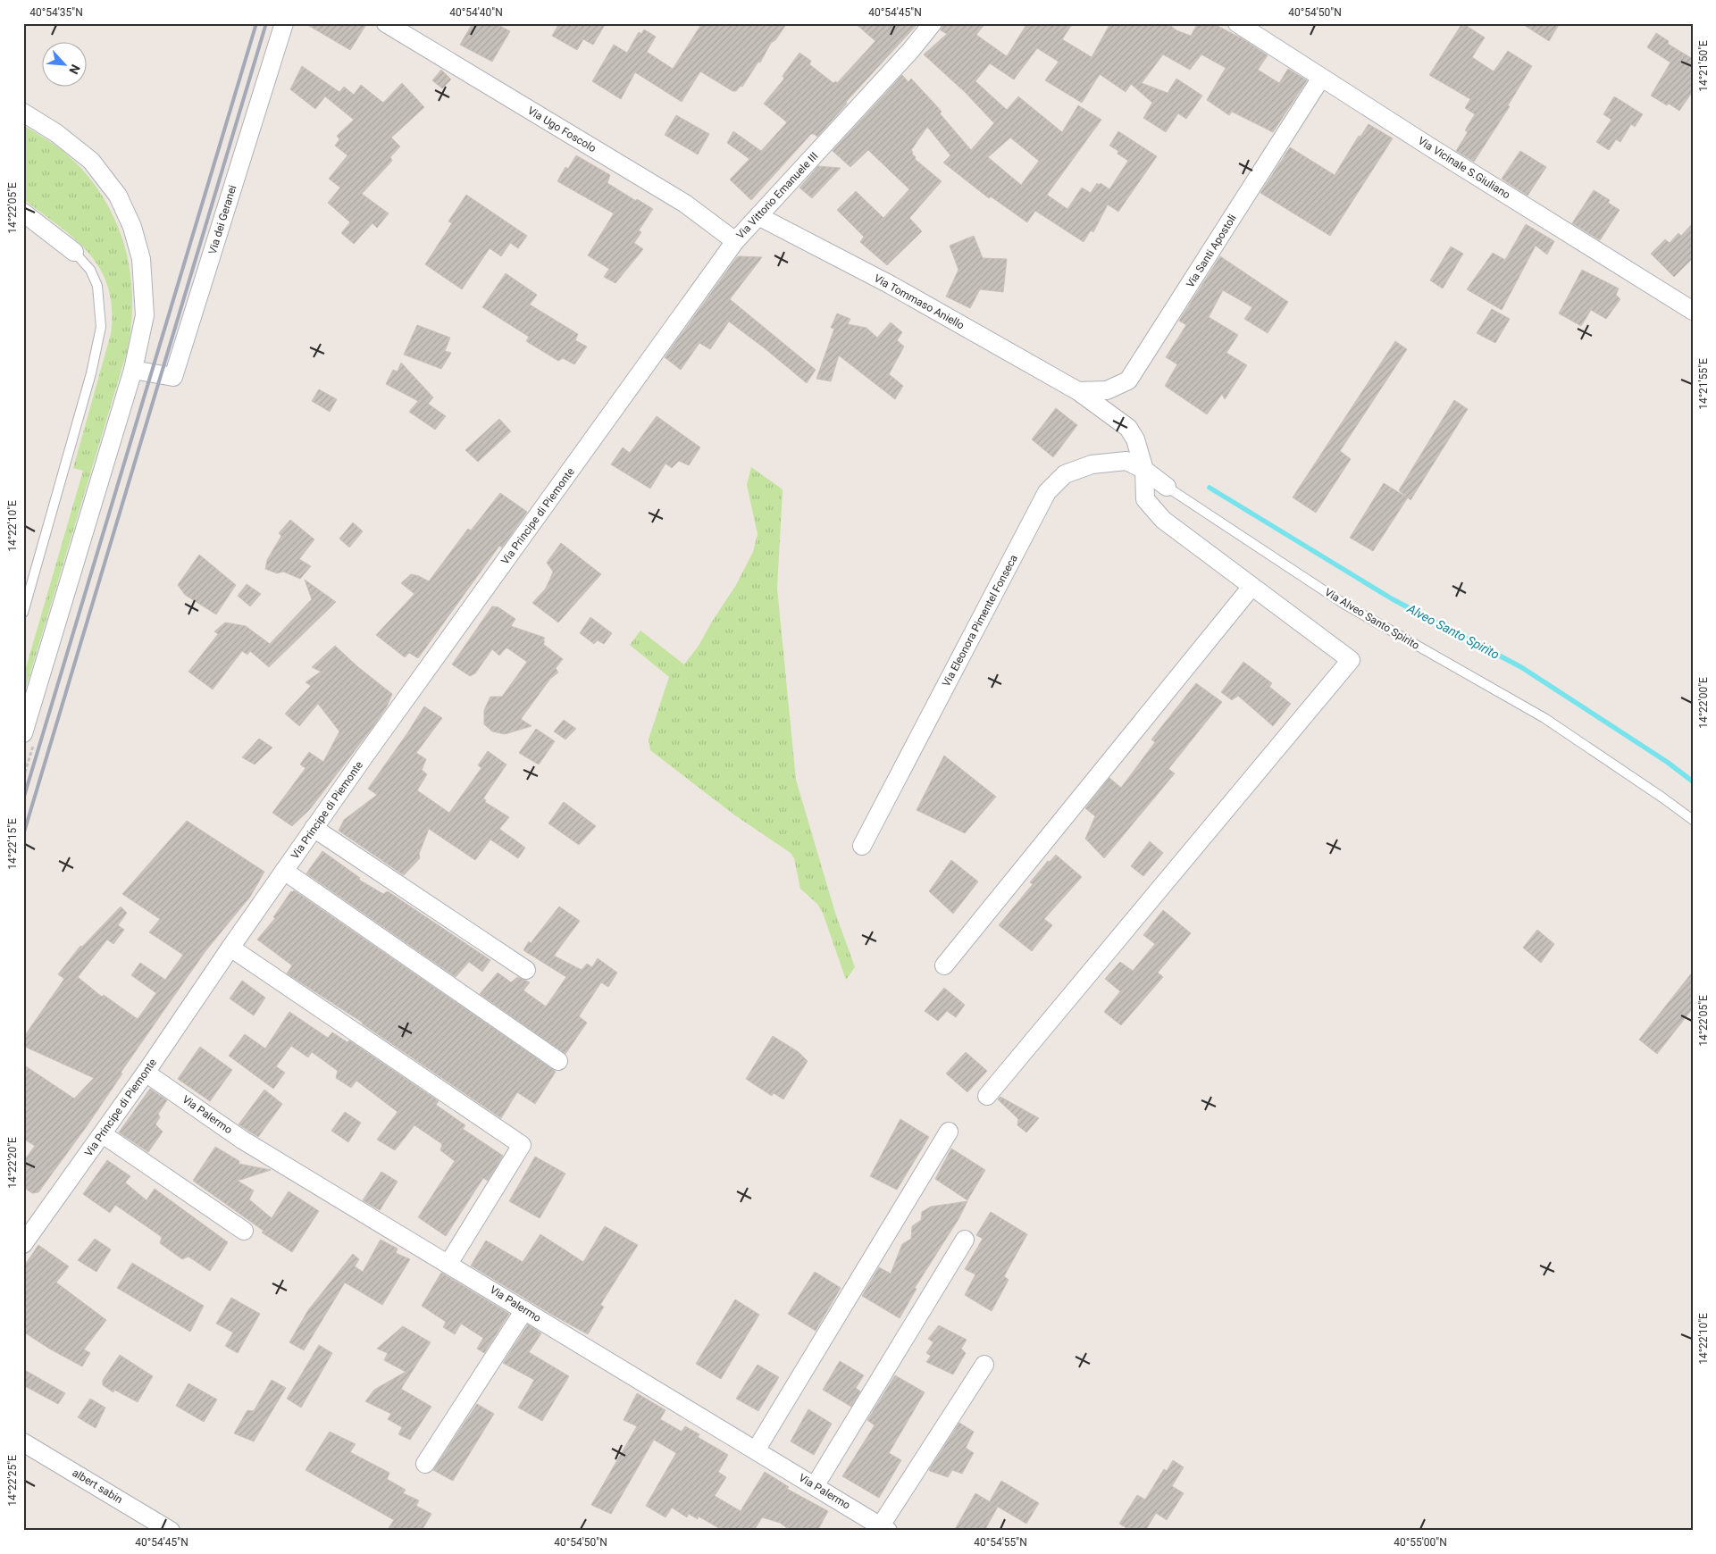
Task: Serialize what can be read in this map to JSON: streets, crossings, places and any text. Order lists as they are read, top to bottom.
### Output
{
  "streets": {
    "street": [
      "Via Ugo Foscolo",
      "Via Vicinale S.Giuliano",
      "Via Vittorio Emanuele III",
      "Via dei Geranei",
      "Via Santi Apostoli",
      "Via Tommaso Aniello",
      "Via Principe di Piemonte",
      "Via Alveo Santo Spirito",
      "Via Eleonora Pimentel Fonseca",
      "Via Palermo",
      "albert sabin"
    ]
  },
  "crossings": [
    ["Via Ugo Foscolo", "Via Vittorio Emanuele III"],
    ["Via Vicinale S.Giuliano", "Via Santi Apostoli"],
    ["Via Vittorio Emanuele III", "Via Tommaso Aniello"],
    ["Via Vittorio Emanuele III", "Via Principe di Piemonte"],
    ["Via Santi Apostoli", "Via Tommaso Aniello"],
    ["Via Principe di Piemonte", "Via Palermo"],
    ["Via Alveo Santo Spirito", "Via Eleonora Pimentel Fonseca"]
  ],
  "water": ["Alveo Santo Spirito"],
  "north": "bottom right",
  "coordinates": [
    "40°54'35\"N",
    "40°54'40\"N",
    "40°54'45\"N",
    "40°54'50\"N",
    "14°21'50\"E",
    "14°22'05\"E",
    "14°21'55\"E",
    "14°22'10\"E",
    "14°22'00\"E",
    "14°22'15\"E",
    "14°22'20\"E",
    "14°22'25\"E",
    "40°54'55\"N",
    "40°55'00\"N"
  ]
}
